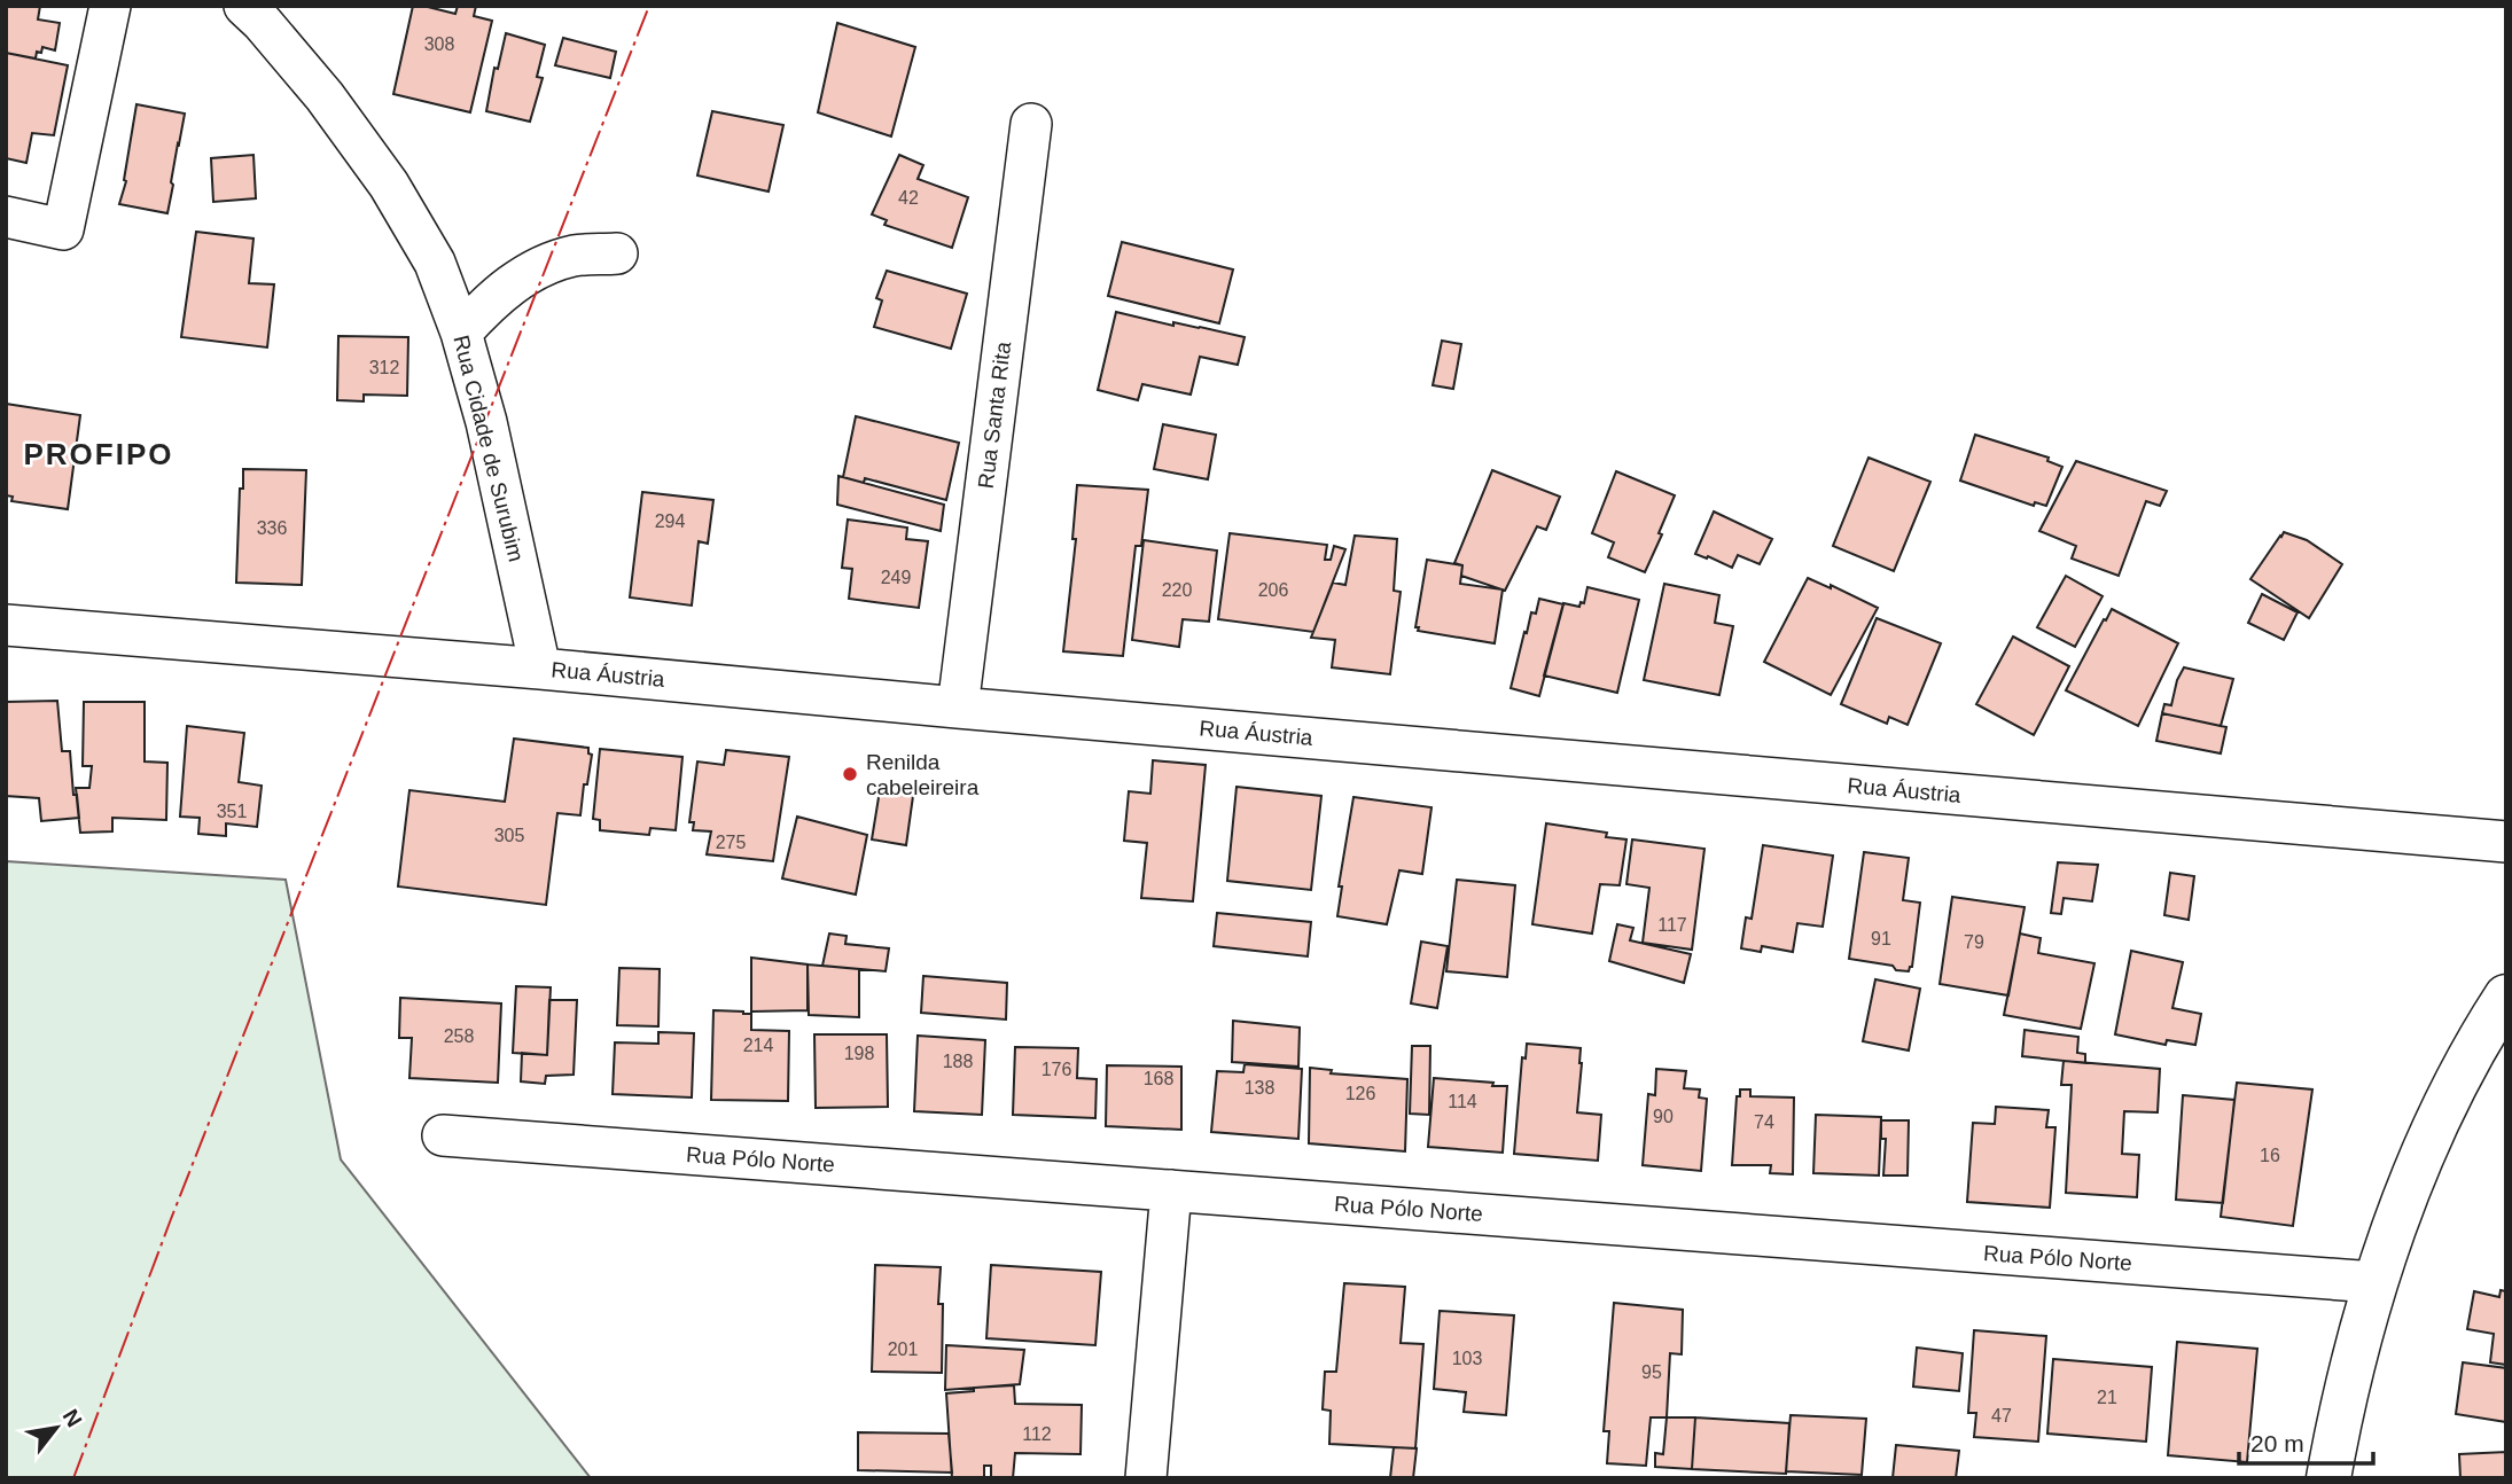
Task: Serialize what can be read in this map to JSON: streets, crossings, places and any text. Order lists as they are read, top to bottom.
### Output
{
  "streets": {
    "street": [
      "Rua Santa Rita",
      "Rua Cidade de Surubim",
      "Rua Áustria",
      "Rua Pólo Norte"
    ]
  },
  "crossings": [
    ["Rua Santa Rita", "Rua Áustria"],
    ["Rua Cidade de Surubim", "Rua Áustria"]
  ],
  "districts": ["PROFIPO"],
  "places": ["Renilda cabeleireira"],
  "house_numbers": [
    "308",
    "42",
    "312",
    "294",
    "336",
    "249",
    "220",
    "206",
    "351",
    "305",
    "275",
    "117",
    "91",
    "79",
    "258",
    "214",
    "198",
    "188",
    "176",
    "168",
    "138",
    "126",
    "114",
    "90",
    "74",
    "16",
    "201",
    "103",
    "95",
    "21",
    "47",
    "112"
  ],
  "scale_bar": "20 m",
  "north": "top right"
}
